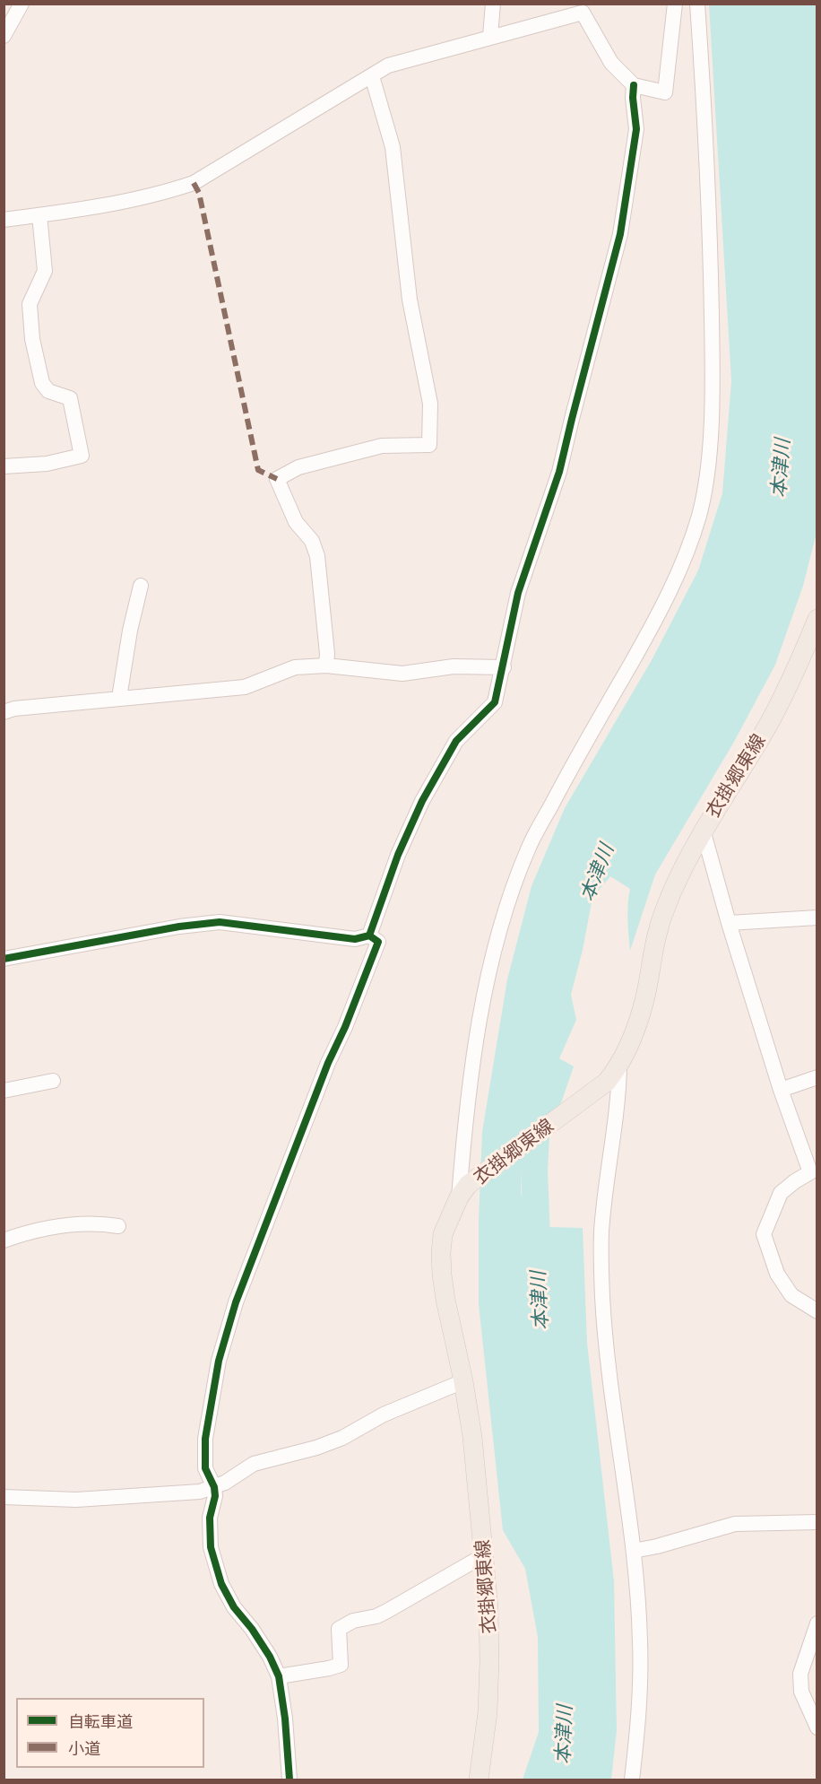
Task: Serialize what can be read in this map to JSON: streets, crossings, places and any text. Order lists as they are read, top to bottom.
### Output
{
  "streets": {
    "main road": ["衣掛郷東線"]
  },
  "water": ["本津川"],
  "legend": ["自転車道", "小道"]
}
